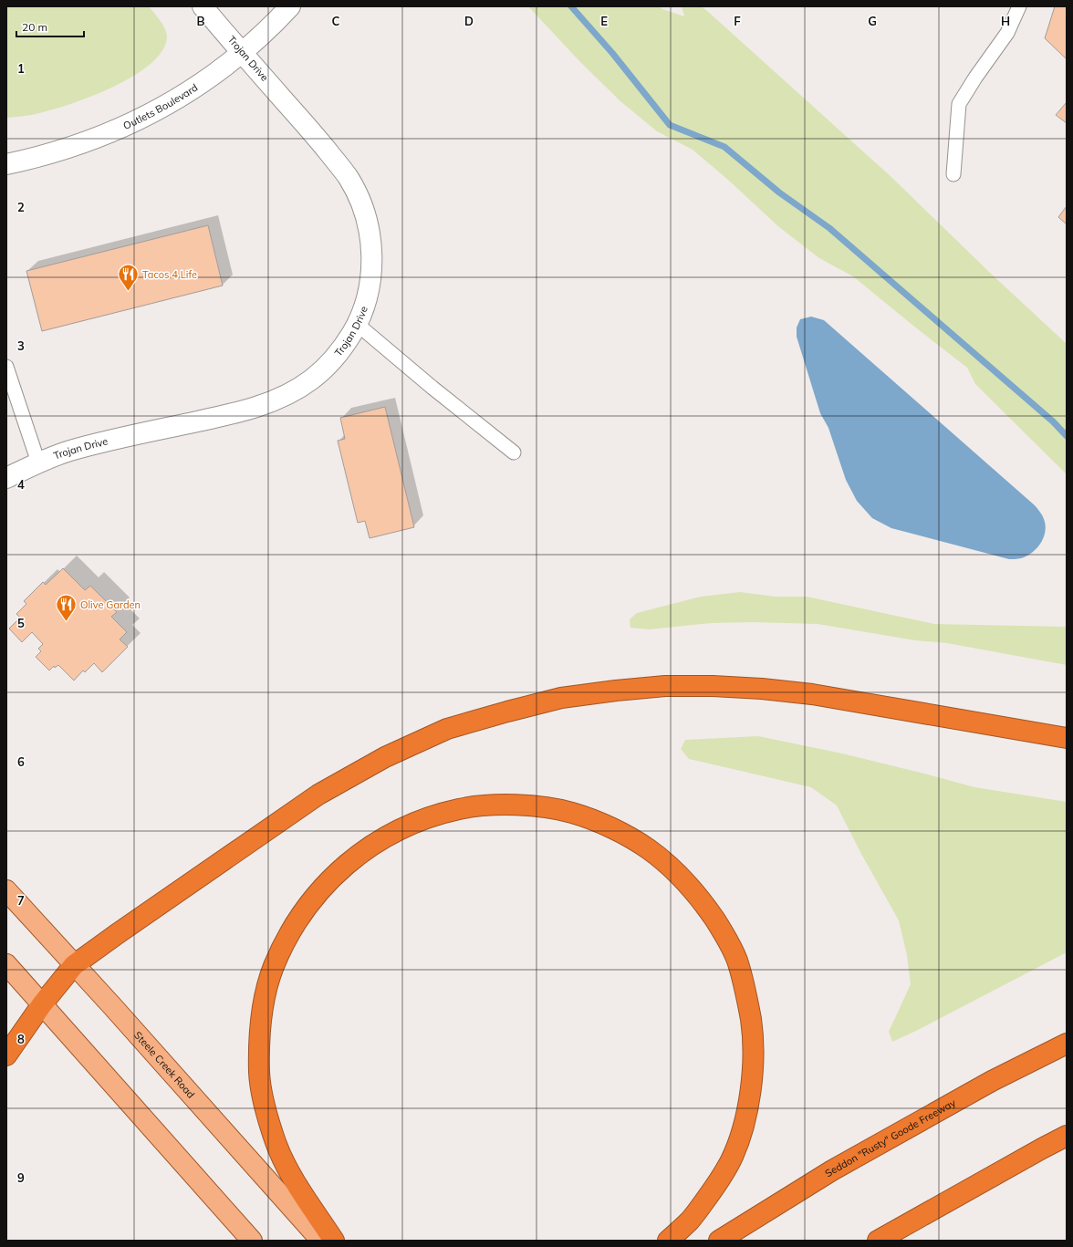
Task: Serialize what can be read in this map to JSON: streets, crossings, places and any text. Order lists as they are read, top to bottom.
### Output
{
  "streets": {
    "highway": ["Seddon \"Rusty\" Goode Freeway"],
    "main road": ["Steele Creek Road"],
    "street": ["Trojan Drive", "Outlets Boulevard"]
  },
  "crossings": [
    ["Trojan Drive", "Outlets Boulevard"]
  ],
  "places": {
    "restaurant": ["Tacos 4 Life", "Olive Garden"]
  },
  "scale_bar": "20 m",
  "grid": {
    "columns": [
      "B",
      "C",
      "D",
      "E",
      "F",
      "G",
      "H"
    ],
    "rows": [
      "1",
      "2",
      "3",
      "4",
      "5",
      "6",
      "7",
      "8",
      "9"
    ]
  }
}
